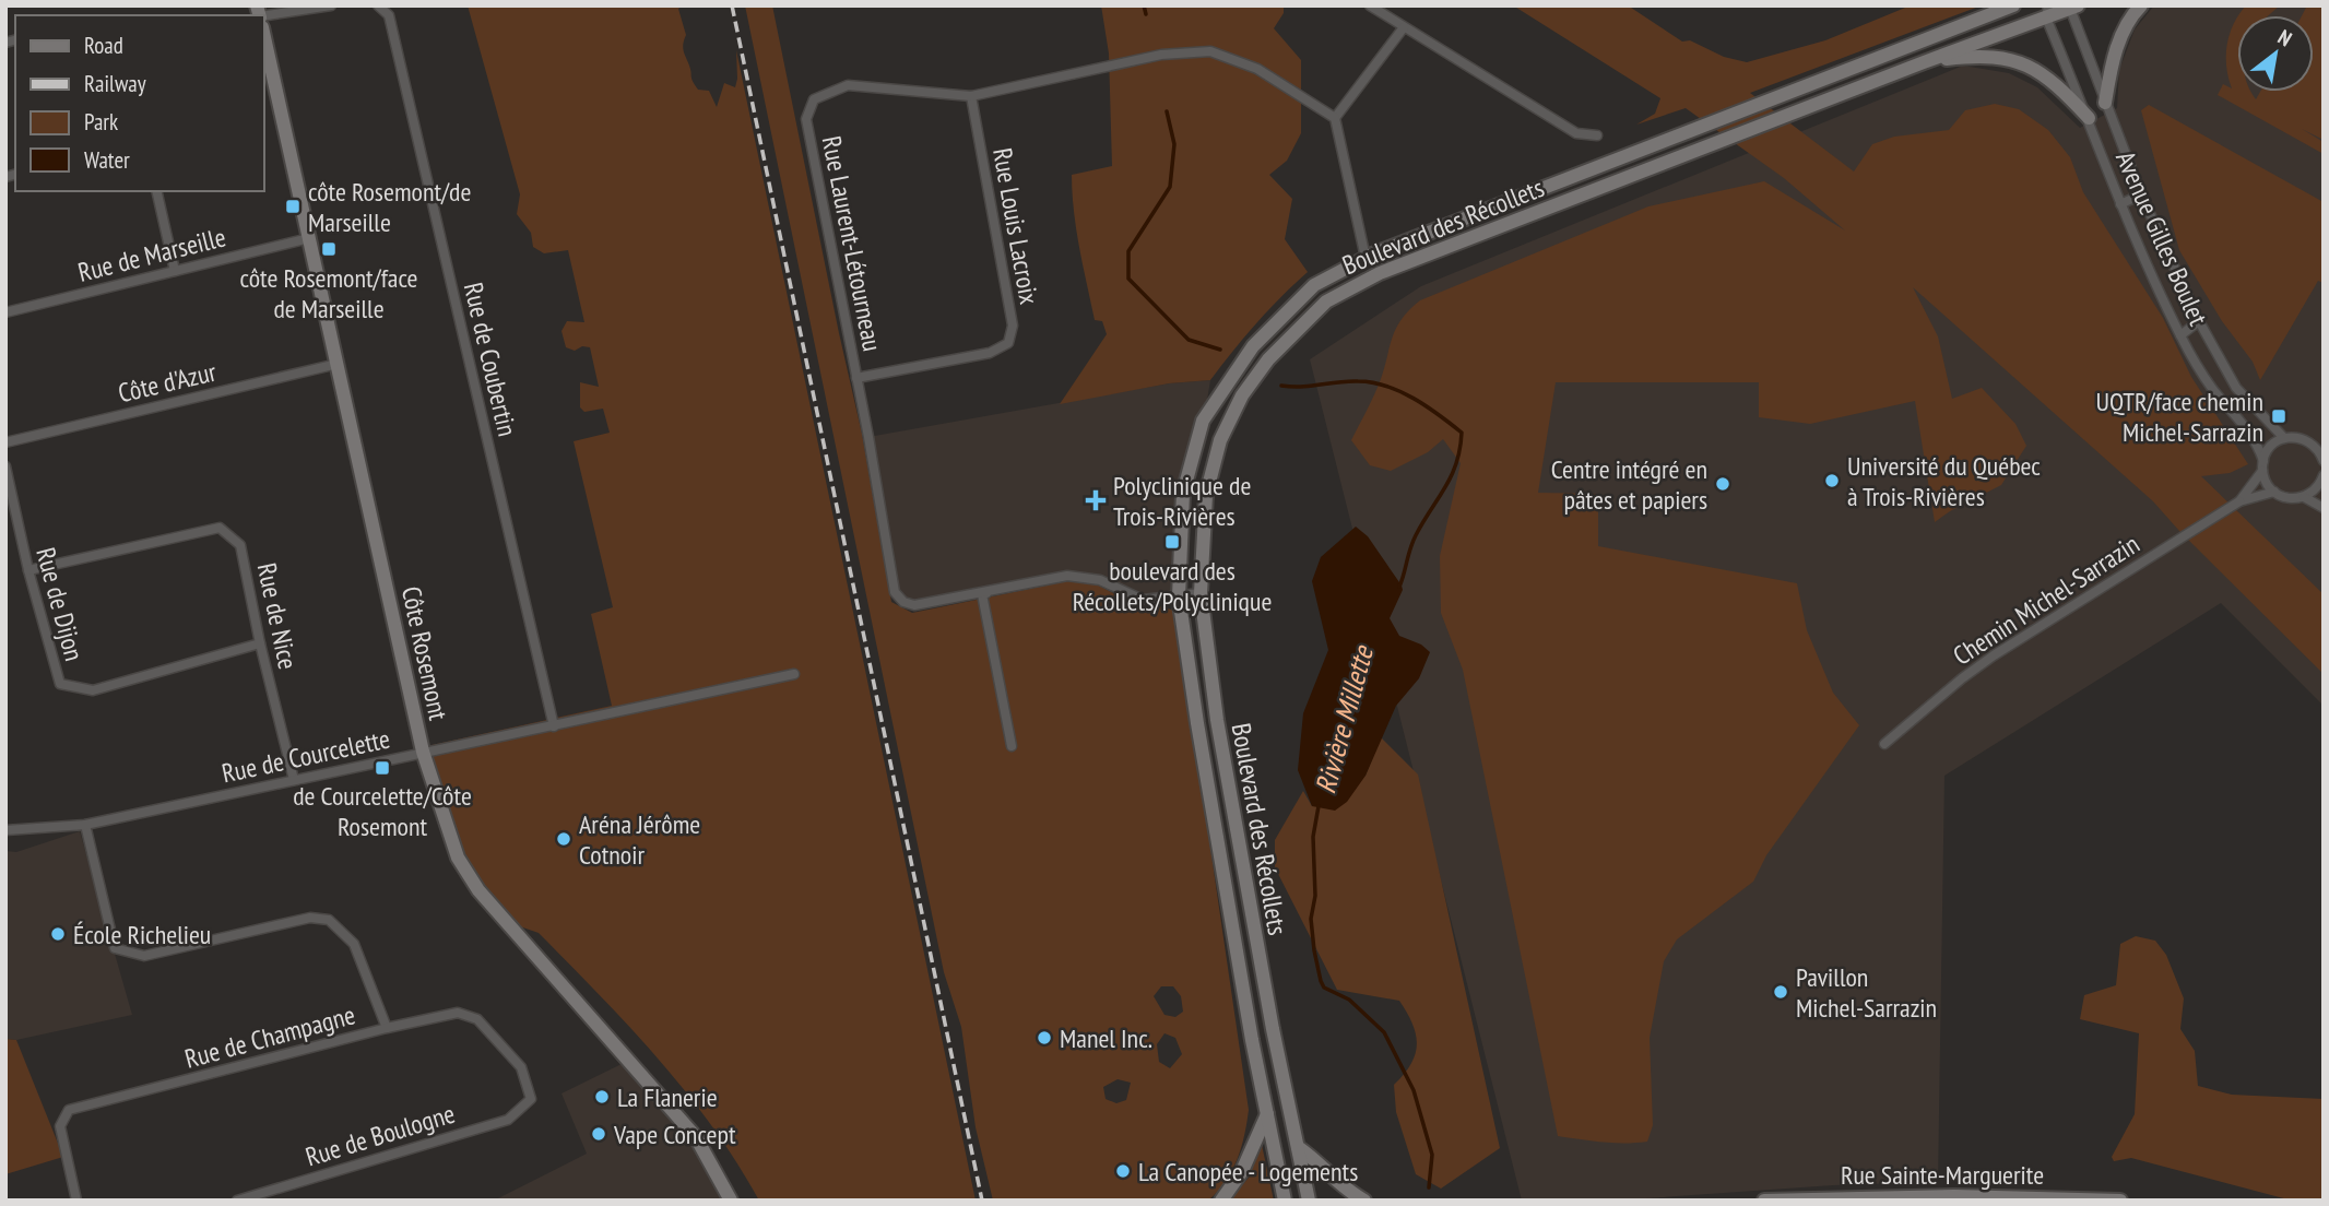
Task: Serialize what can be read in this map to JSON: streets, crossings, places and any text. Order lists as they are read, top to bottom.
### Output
{
  "streets": {
    "main road": ["Boulevard des Récollets", "Côte Rosemont", "Rue Sainte-Marguerite"],
    "street": [
      "Rue Louis Lacroix",
      "Avenue Gilles Boulet",
      "Rue Laurent-Létourneau",
      "Rue de Marseille",
      "Rue de Coubertin",
      "Côte d'Azur",
      "Chemin Michel-Sarrazin",
      "Rue de Dijon",
      "Rue de Nice",
      "Rue de Courcelette",
      "Rue de Champagne",
      "Rue de Boulogne"
    ]
  },
  "crossings": [
    ["Rue Louis Lacroix", "Rue Laurent-Létourneau"],
    ["Boulevard des Récollets", "Avenue Gilles Boulet"],
    ["Boulevard des Récollets", "Rue Laurent-Létourneau"],
    ["Avenue Gilles Boulet", "Chemin Michel-Sarrazin"],
    ["Rue de Marseille", "Côte Rosemont"],
    ["Rue de Coubertin", "Rue de Courcelette"],
    ["Côte d'Azur", "Côte Rosemont"],
    ["Rue de Dijon", "Rue de Nice"],
    ["Rue de Nice", "Rue de Courcelette"],
    ["Côte Rosemont", "Rue de Courcelette"],
    ["Rue de Champagne", "Rue de Boulogne"]
  ],
  "water": ["Rivière Millette"],
  "places": {
    "transit": [
      "côte Rosemont/de Marseille",
      "côte Rosemont/face de Marseille",
      "UQTR/face chemin Michel-Sarrazin",
      "boulevard des Récollets/Polyclinique",
      "de Courcelette/Côte Rosemont"
    ],
    "other": [
      "Université du Québec à Trois-Rivières",
      "Centre intégré en pâtes et papiers",
      "Aréna Jérôme Cotnoir",
      "École Richelieu",
      "Pavillon Michel-Sarrazin",
      "Manel Inc.",
      "La Flanerie",
      "Vape Concept",
      "La Canopée - Logements"
    ],
    "health": ["Polyclinique de Trois-Rivières"]
  },
  "legend": [
    "Road",
    "Railway",
    "Park",
    "Water"
  ],
  "north": "top right"
}
